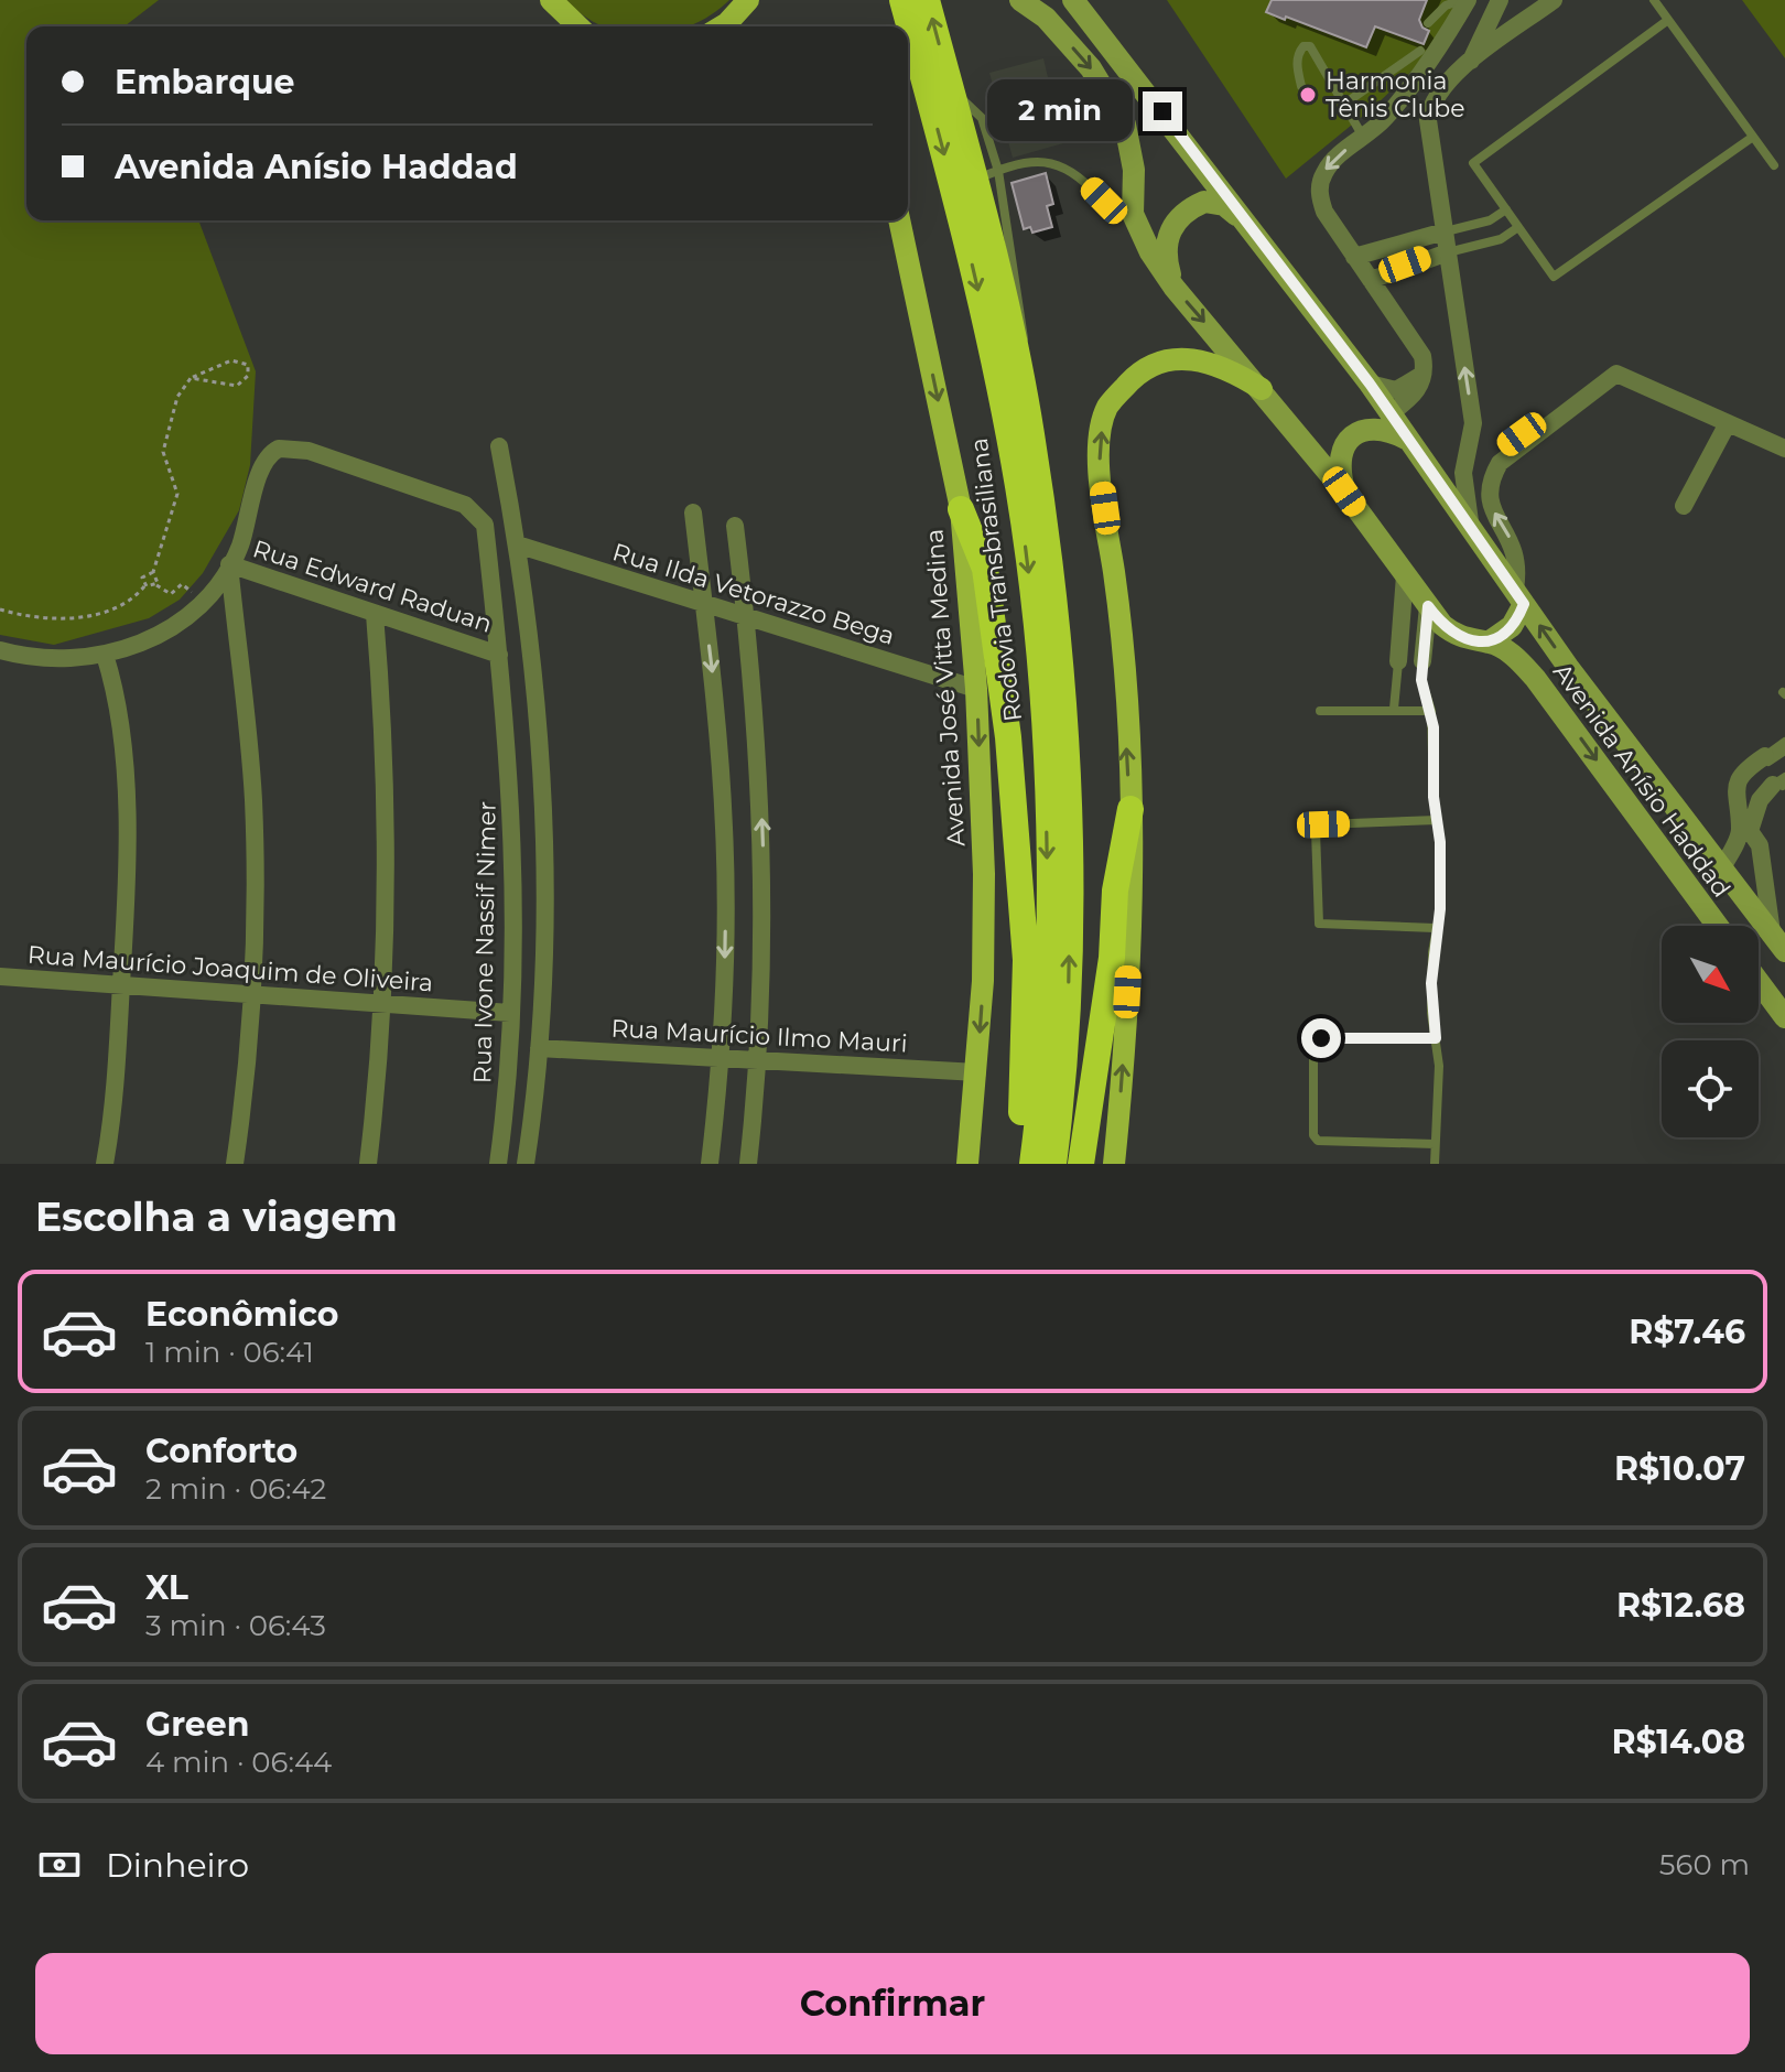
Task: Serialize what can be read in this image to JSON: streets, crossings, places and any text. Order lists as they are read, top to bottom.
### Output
{
  "streets": {
    "highway": ["Rodovia Transbrasiliana"],
    "main road": ["Avenida José Vitta Medina", "Avenida Anísio Haddad"],
    "street": [
      "Rua Edward Raduan",
      "Rua Ilda Vetorazzo Bega",
      "Rua Ivone Nassif Nimer",
      "Rua Maurício Joaquim de Oliveira",
      "Rua Maurício Ilmo Mauri"
    ]
  },
  "crossings": [
    ["Rua Edward Raduan", "Rua Ivone Nassif Nimer"],
    ["Rua Ilda Vetorazzo Bega", "Avenida José Vitta Medina"],
    ["Avenida José Vitta Medina", "Rua Maurício Ilmo Mauri"],
    ["Rua Ivone Nassif Nimer", "Rua Maurício Joaquim de Oliveira"]
  ],
  "places": ["Harmonia Tênis Clube"],
  "north": "bottom right",
  "page": {
    "banner": ["Embarque", "Avenida Anísio Haddad"],
    "bubble": "2 min",
    "heading": "Escolha a viagem",
    "list": [
      {
        "name": "Econômico",
        "note": "1 min · 06:41",
        "value": "R$7.46"
      },
      {
        "name": "Conforto",
        "note": "2 min · 06:42",
        "value": "R$10.07"
      },
      {
        "name": "XL",
        "note": "3 min · 06:43",
        "value": "R$12.68"
      },
      {
        "name": "Green",
        "note": "4 min · 06:44",
        "value": "R$14.08"
      }
    ],
    "pay": ["Dinheiro", "560 m"],
    "buttons": "Confirmar"
  }
}
